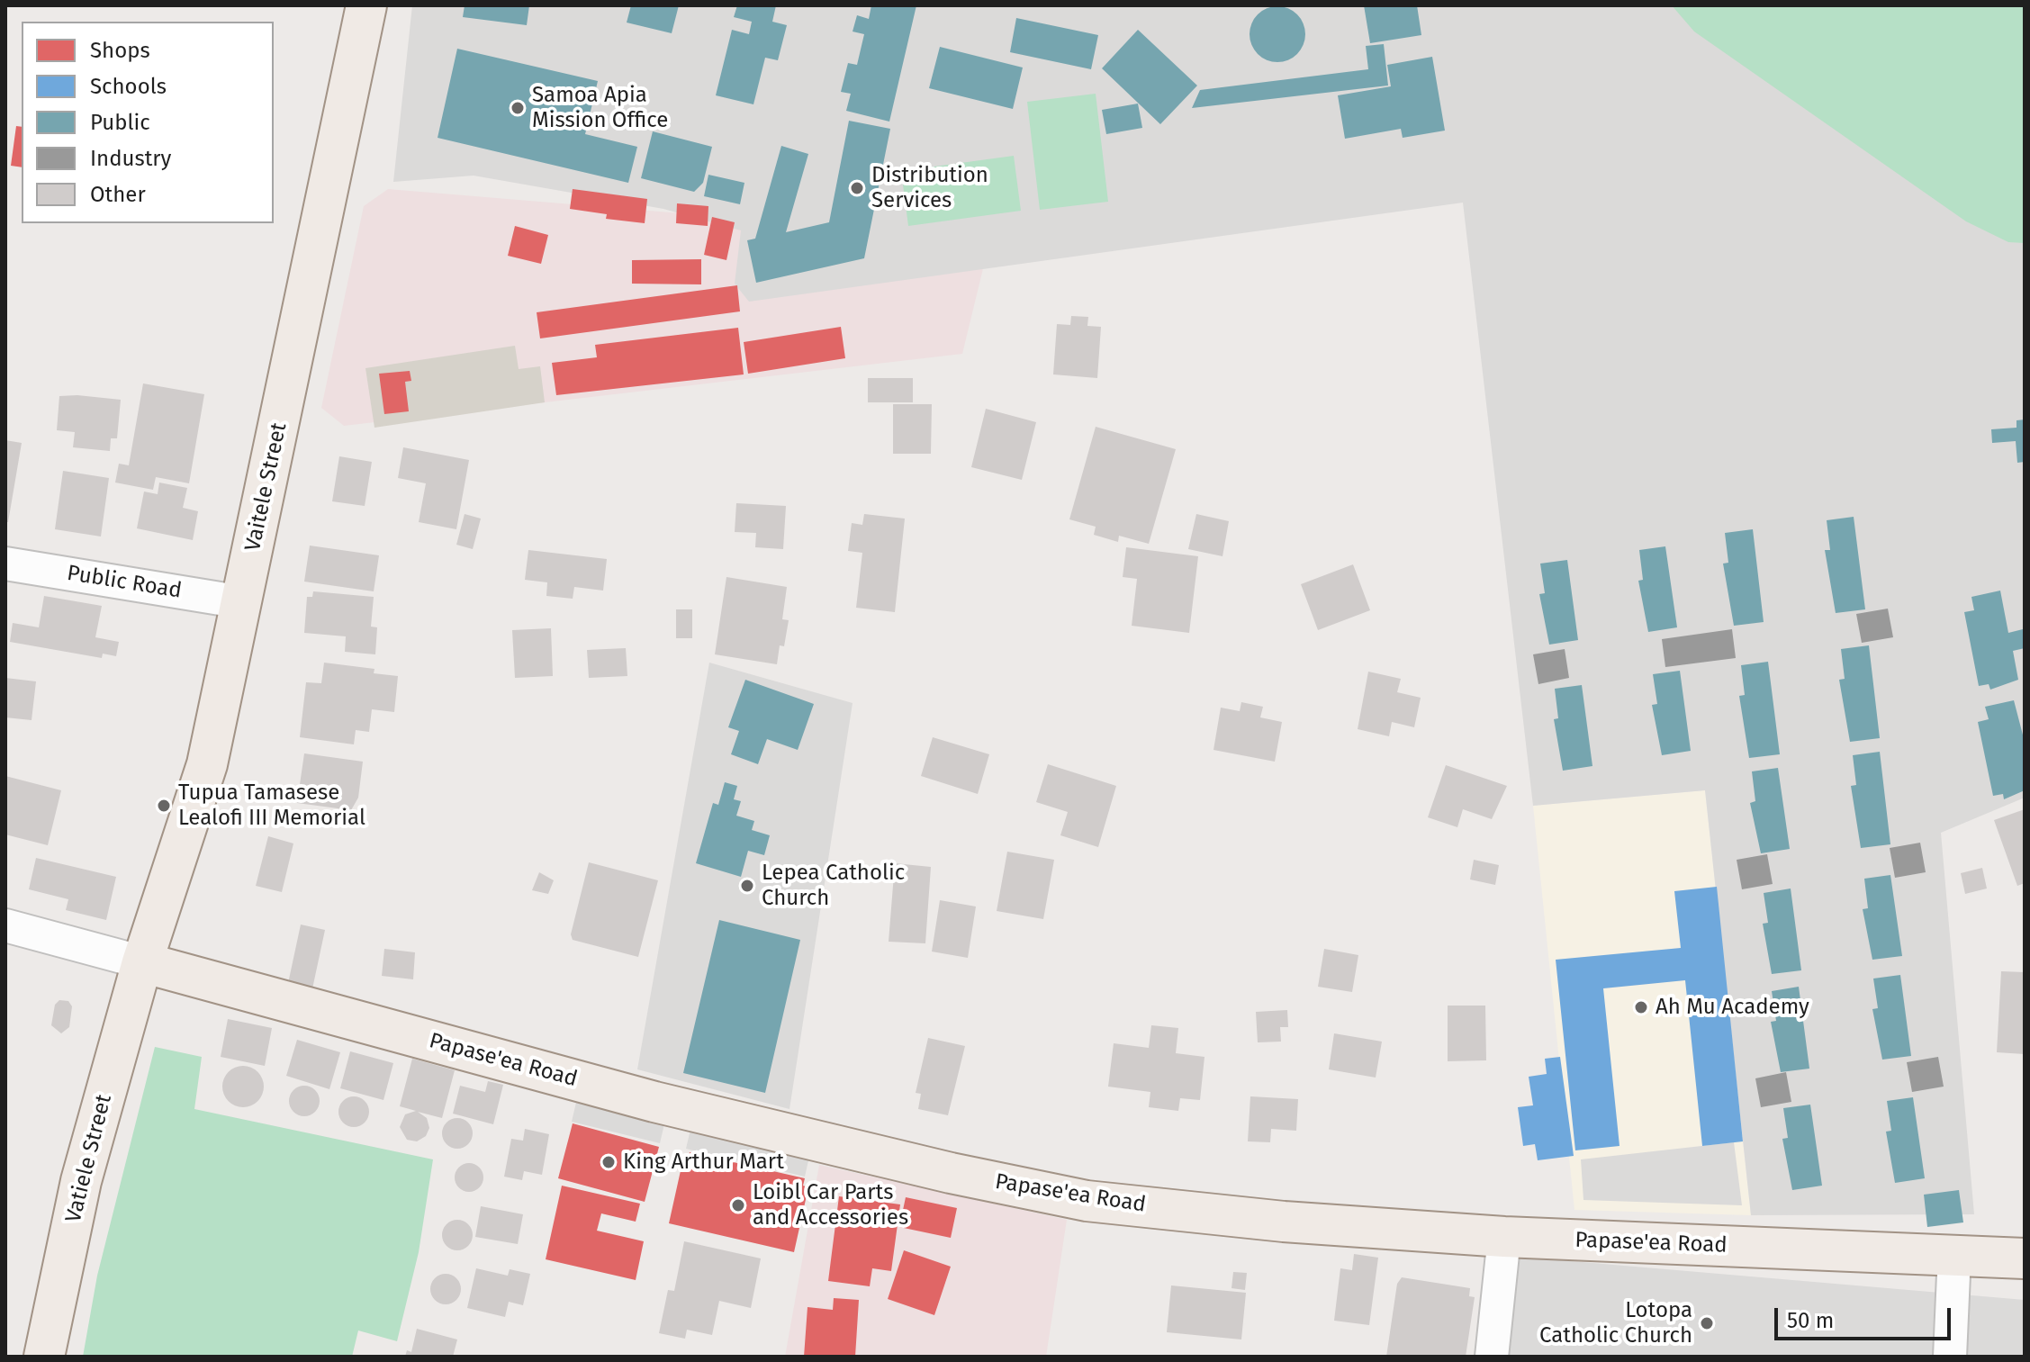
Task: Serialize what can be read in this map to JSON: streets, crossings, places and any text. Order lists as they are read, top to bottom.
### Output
{
  "streets": {
    "main road": ["Vaitele Street", "Papase'ea Road", "Vatiele Street"],
    "street": ["Public Road"]
  },
  "crossings": [
    ["Vaitele Street", "Public Road"],
    ["Vaitele Street", "Papase'ea Road"],
    ["Vaitele Street", "Vatiele Street"],
    ["Papase'ea Road", "Vatiele Street"]
  ],
  "places": [
    "Samoa Apia Mission Office",
    "Distribution Services",
    "Tupua Tamasese Lealofi III Memorial",
    "Lepea Catholic Church",
    "Ah Mu Academy",
    "King Arthur Mart",
    "Loibl Car Parts and Accessories",
    "Lotopa Catholic Church"
  ],
  "legend": [
    "Shops",
    "Schools",
    "Public",
    "Industry",
    "Other"
  ],
  "scale_bar": "50 m"
}
